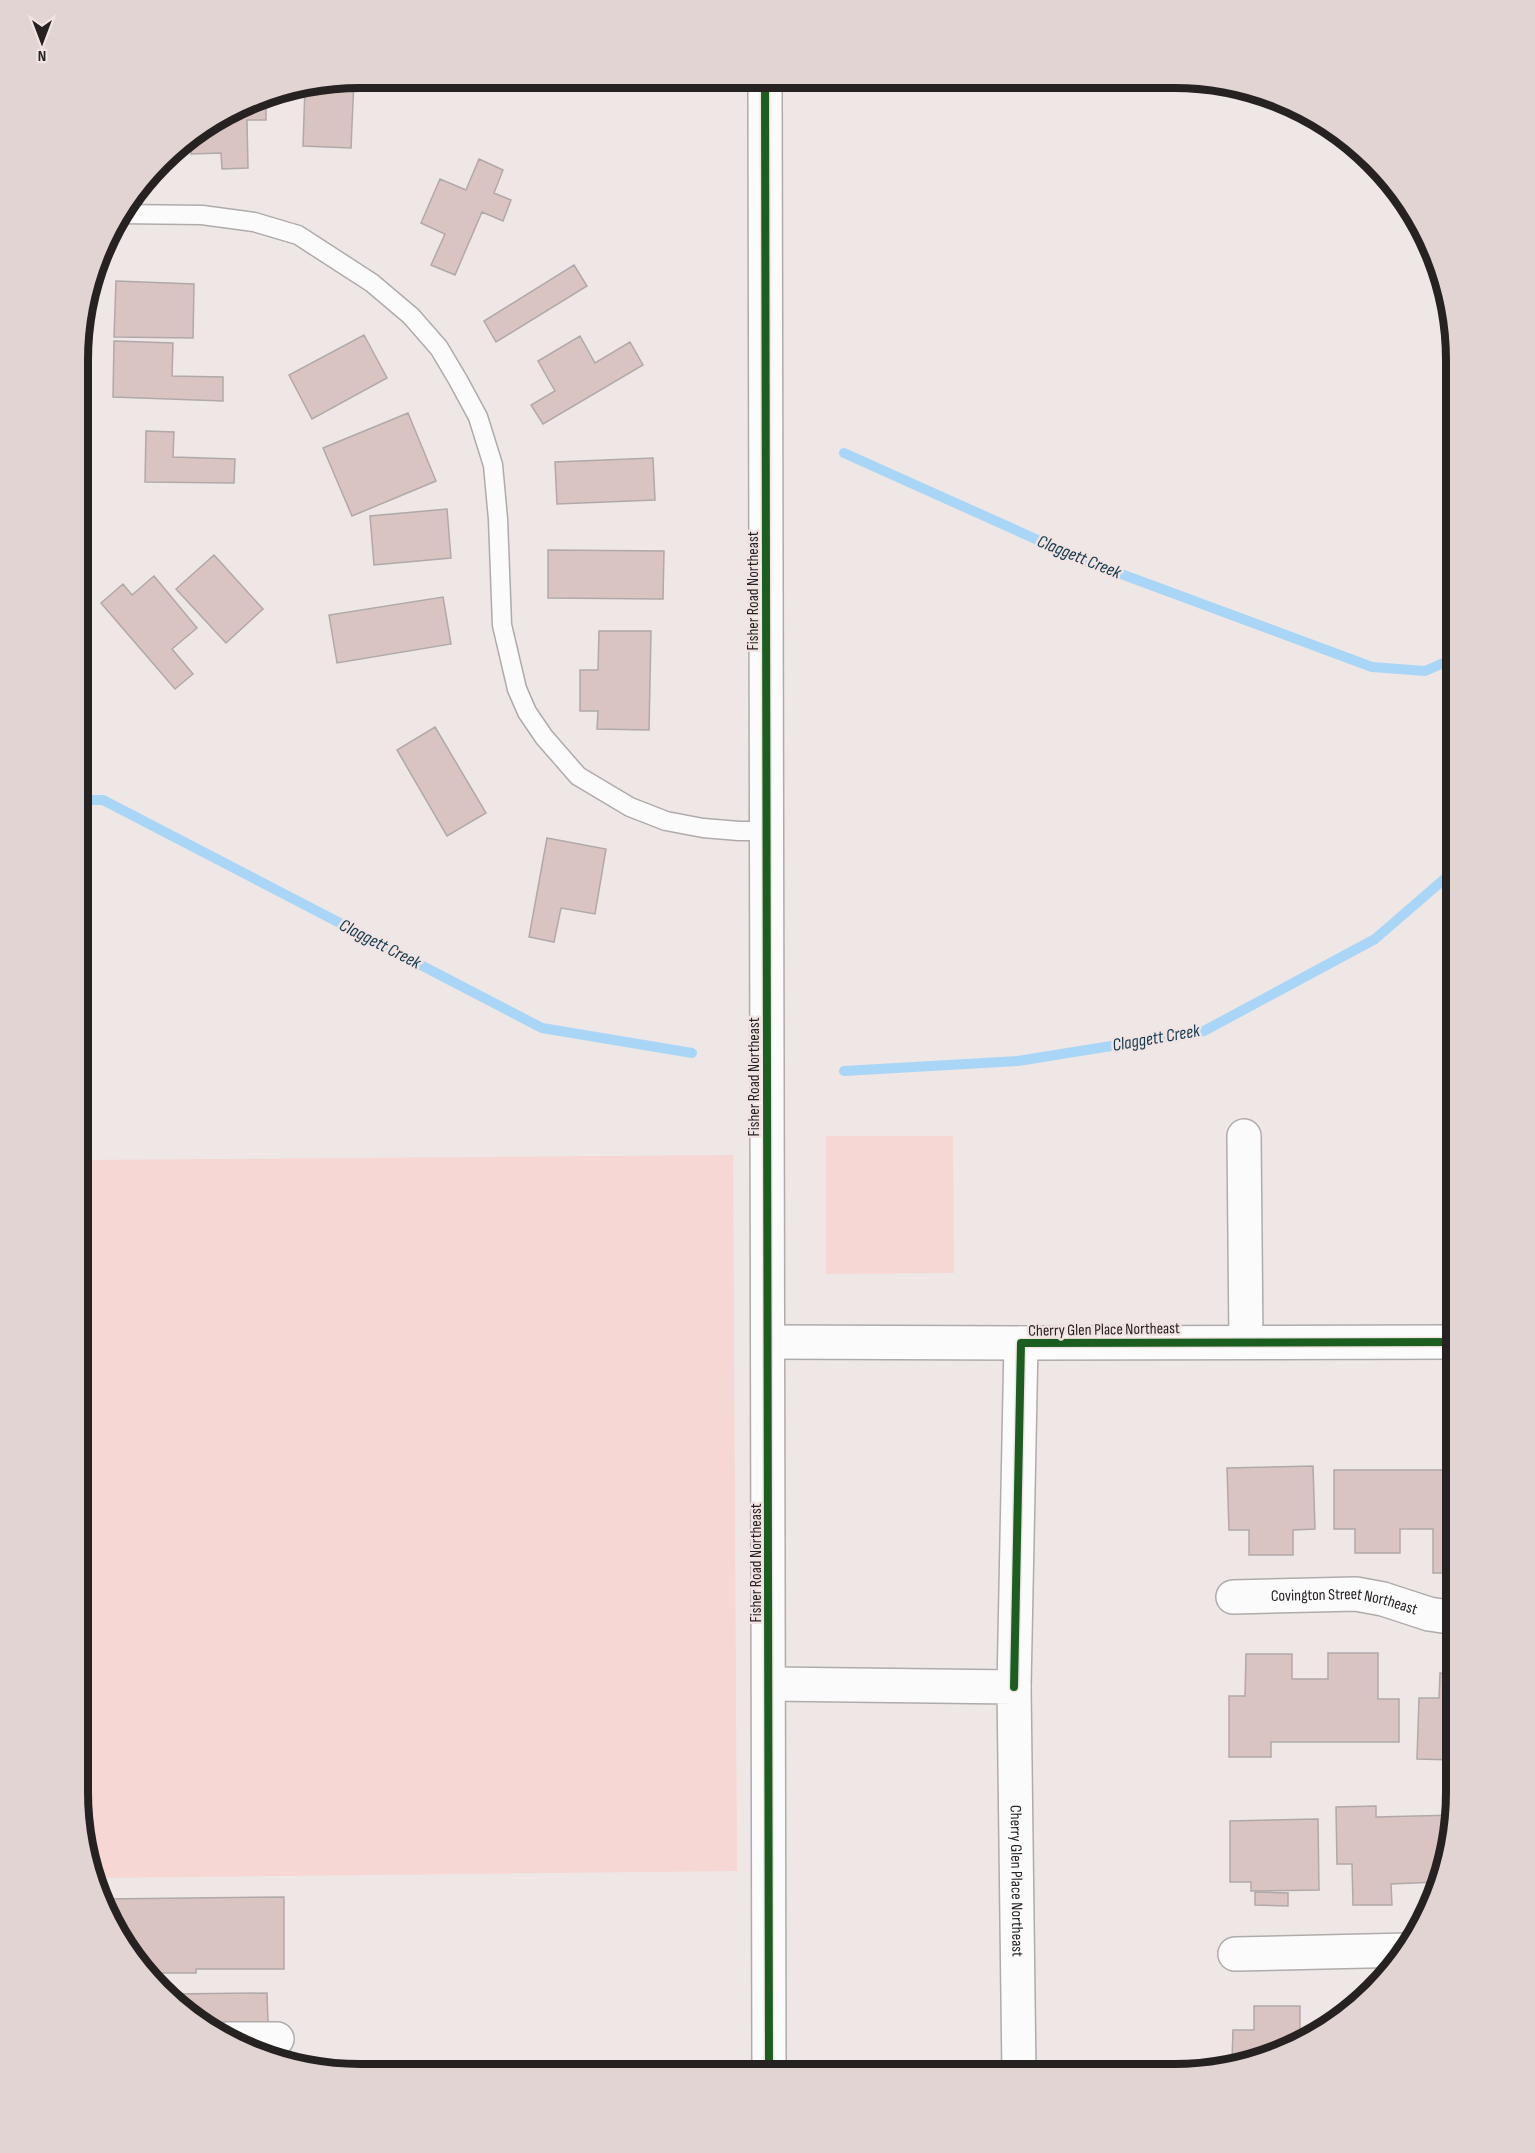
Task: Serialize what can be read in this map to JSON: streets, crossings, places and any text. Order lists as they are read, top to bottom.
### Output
{
  "streets": {
    "street": ["Fisher Road Northeast", "Cherry Glen Place Northeast", "Covington Street Northeast"]
  },
  "crossings": [
    ["Fisher Road Northeast", "Cherry Glen Place Northeast"]
  ],
  "water": ["Claggett Creek"],
  "north": "bottom"
}
